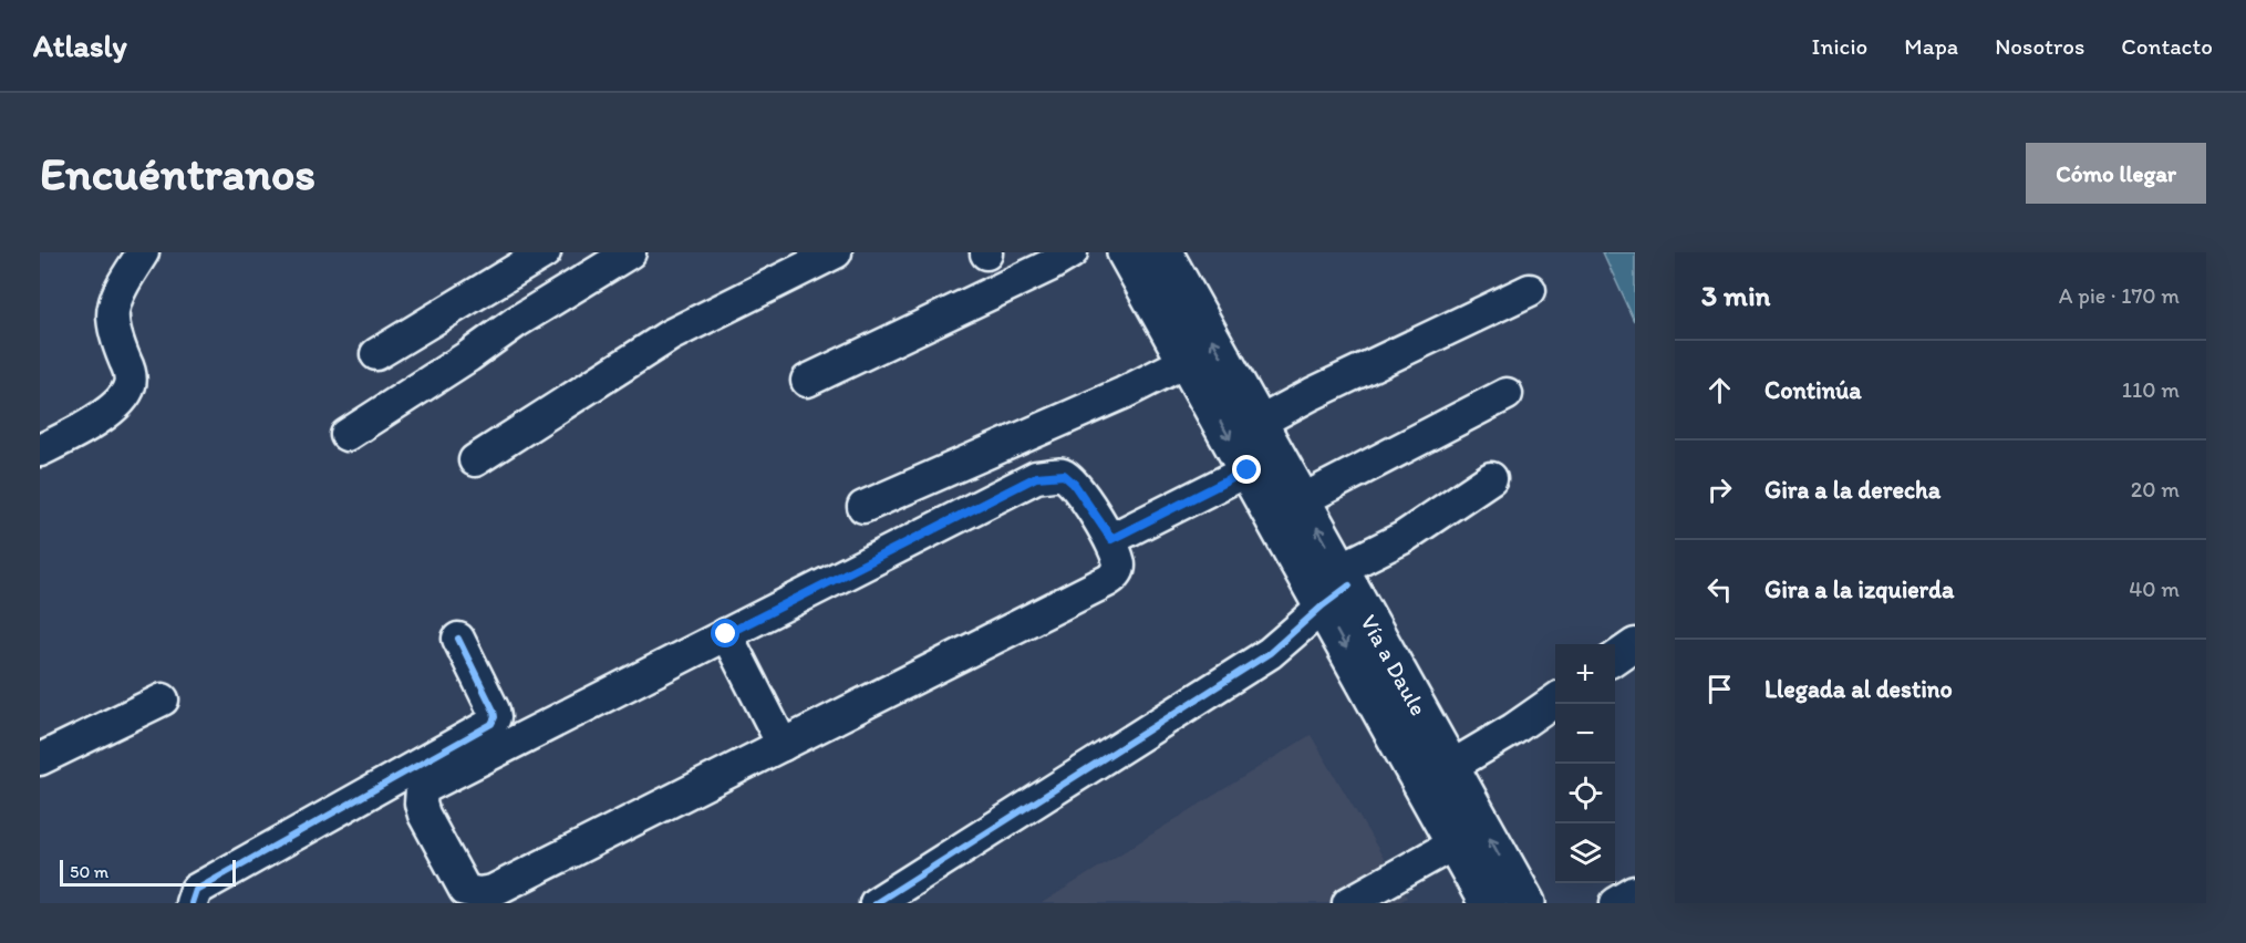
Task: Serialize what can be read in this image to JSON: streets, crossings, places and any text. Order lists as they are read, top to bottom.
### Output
{
  "streets": {
    "highway": ["Vía a Daule"]
  },
  "scale_bar": "50 m",
  "page": {
    "header": "Atlasly",
    "nav": [
      "Inicio",
      "Mapa",
      "Nosotros",
      "Contacto"
    ],
    "buttons": "Cómo llegar",
    "title": "Encuéntranos",
    "heading": ["3 min", "A pie · 170 m"],
    "list": [
      ["Continúa", "110 m"],
      ["Gira a la derecha", "20 m"],
      ["Gira a la izquierda", "40 m"],
      "Llegada al destino"
    ],
    "map_buttons": ["+", "−"],
    "scale": "50 m"
  }
}
